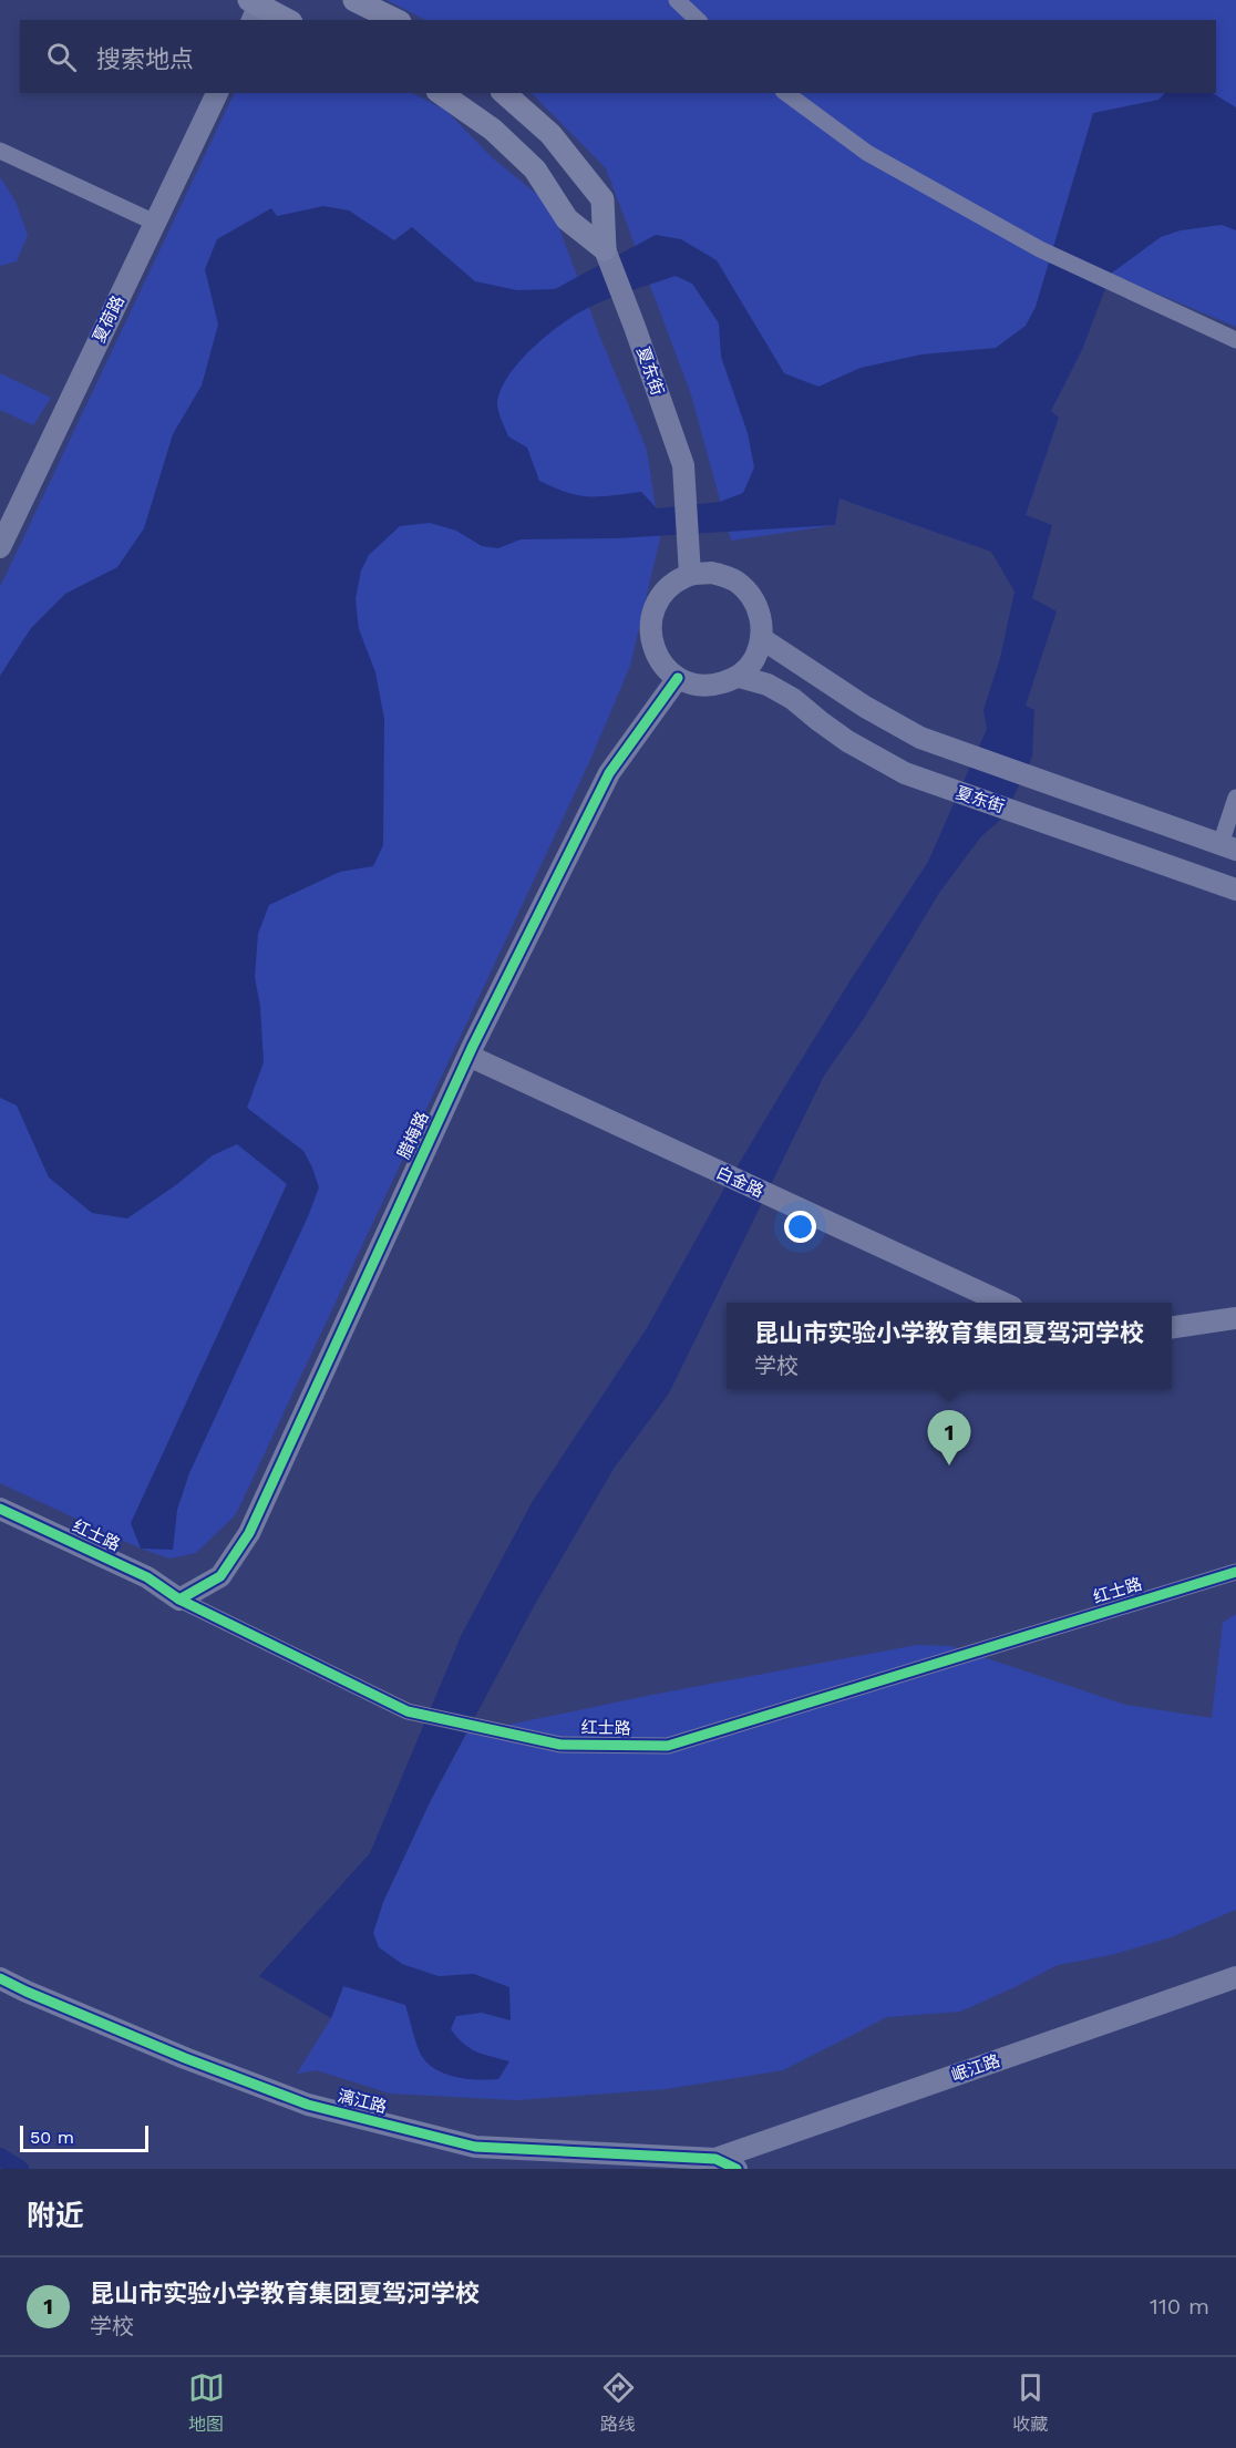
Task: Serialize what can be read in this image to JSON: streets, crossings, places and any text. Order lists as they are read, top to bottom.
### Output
{
  "streets": {
    "main road": ["夏东街"],
    "street": [
      "夏荷路",
      "腊梅路",
      "白金路",
      "红士路",
      "岷江路",
      "漓江路"
    ]
  },
  "crossings": [
    ["夏东街", "腊梅路"],
    ["腊梅路", "白金路"],
    ["腊梅路", "红士路"],
    ["岷江路", "漓江路"]
  ],
  "scale_bar": "50 m",
  "page": {
    "search": "搜索地点",
    "popup": ["昆山市实验小学教育集团夏驾河学校", "学校"],
    "pins": "1",
    "scale": "50 m",
    "heading": "附近",
    "list": [
      {
        "mark": "1",
        "name": "昆山市实验小学教育集团夏驾河学校",
        "note": "学校",
        "value": "110 m"
      }
    ],
    "nav": ["地图", "路线", "收藏"]
  }
}
